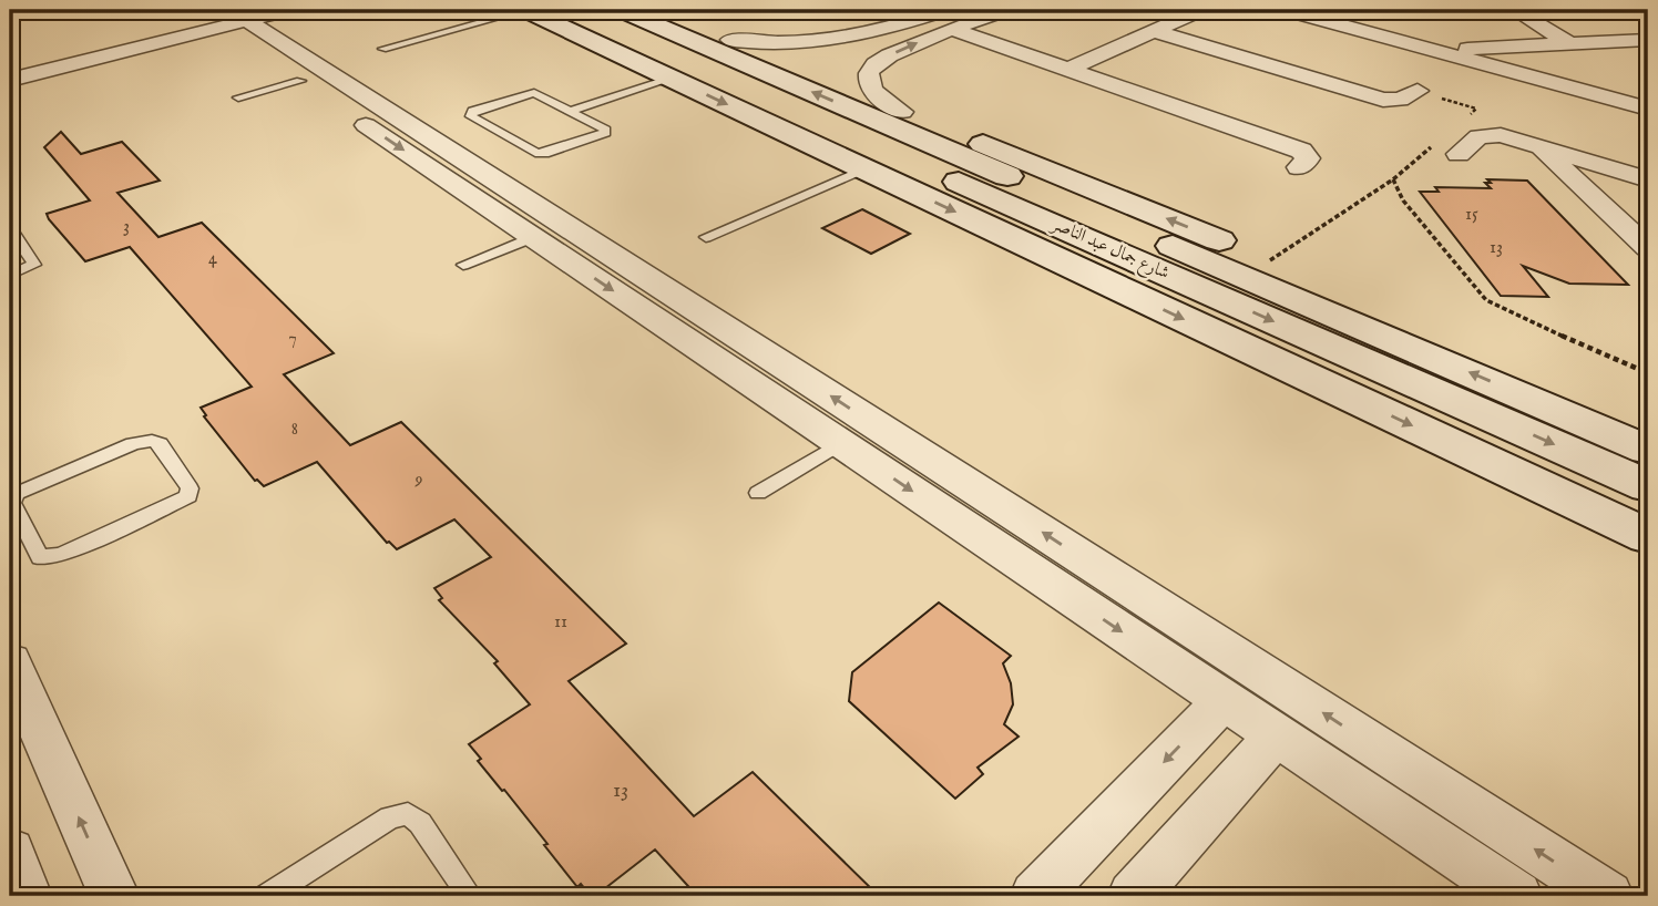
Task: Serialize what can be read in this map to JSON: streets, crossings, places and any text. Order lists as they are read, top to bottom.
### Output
{
  "streets": {
    "main road": ["شارع جمال عبد الناصر"]
  },
  "house_numbers": [
    "15",
    "3",
    "13",
    "4",
    "7",
    "8",
    "9",
    "11",
    "13"
  ]
}
